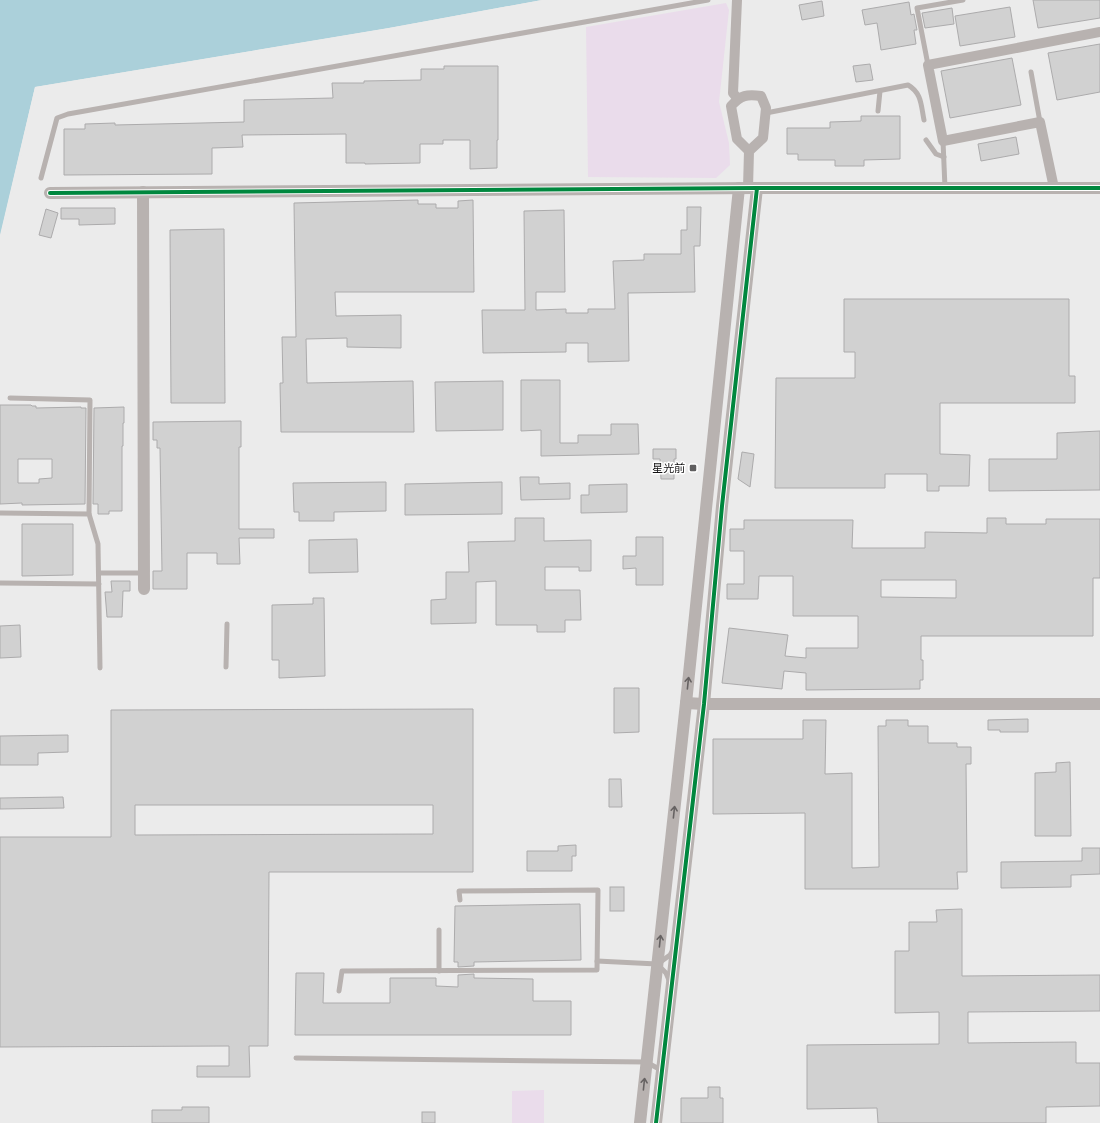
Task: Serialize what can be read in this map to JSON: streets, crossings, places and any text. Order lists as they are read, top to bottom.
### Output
{
  "places": {
    "transit": ["星光前"]
  }
}
